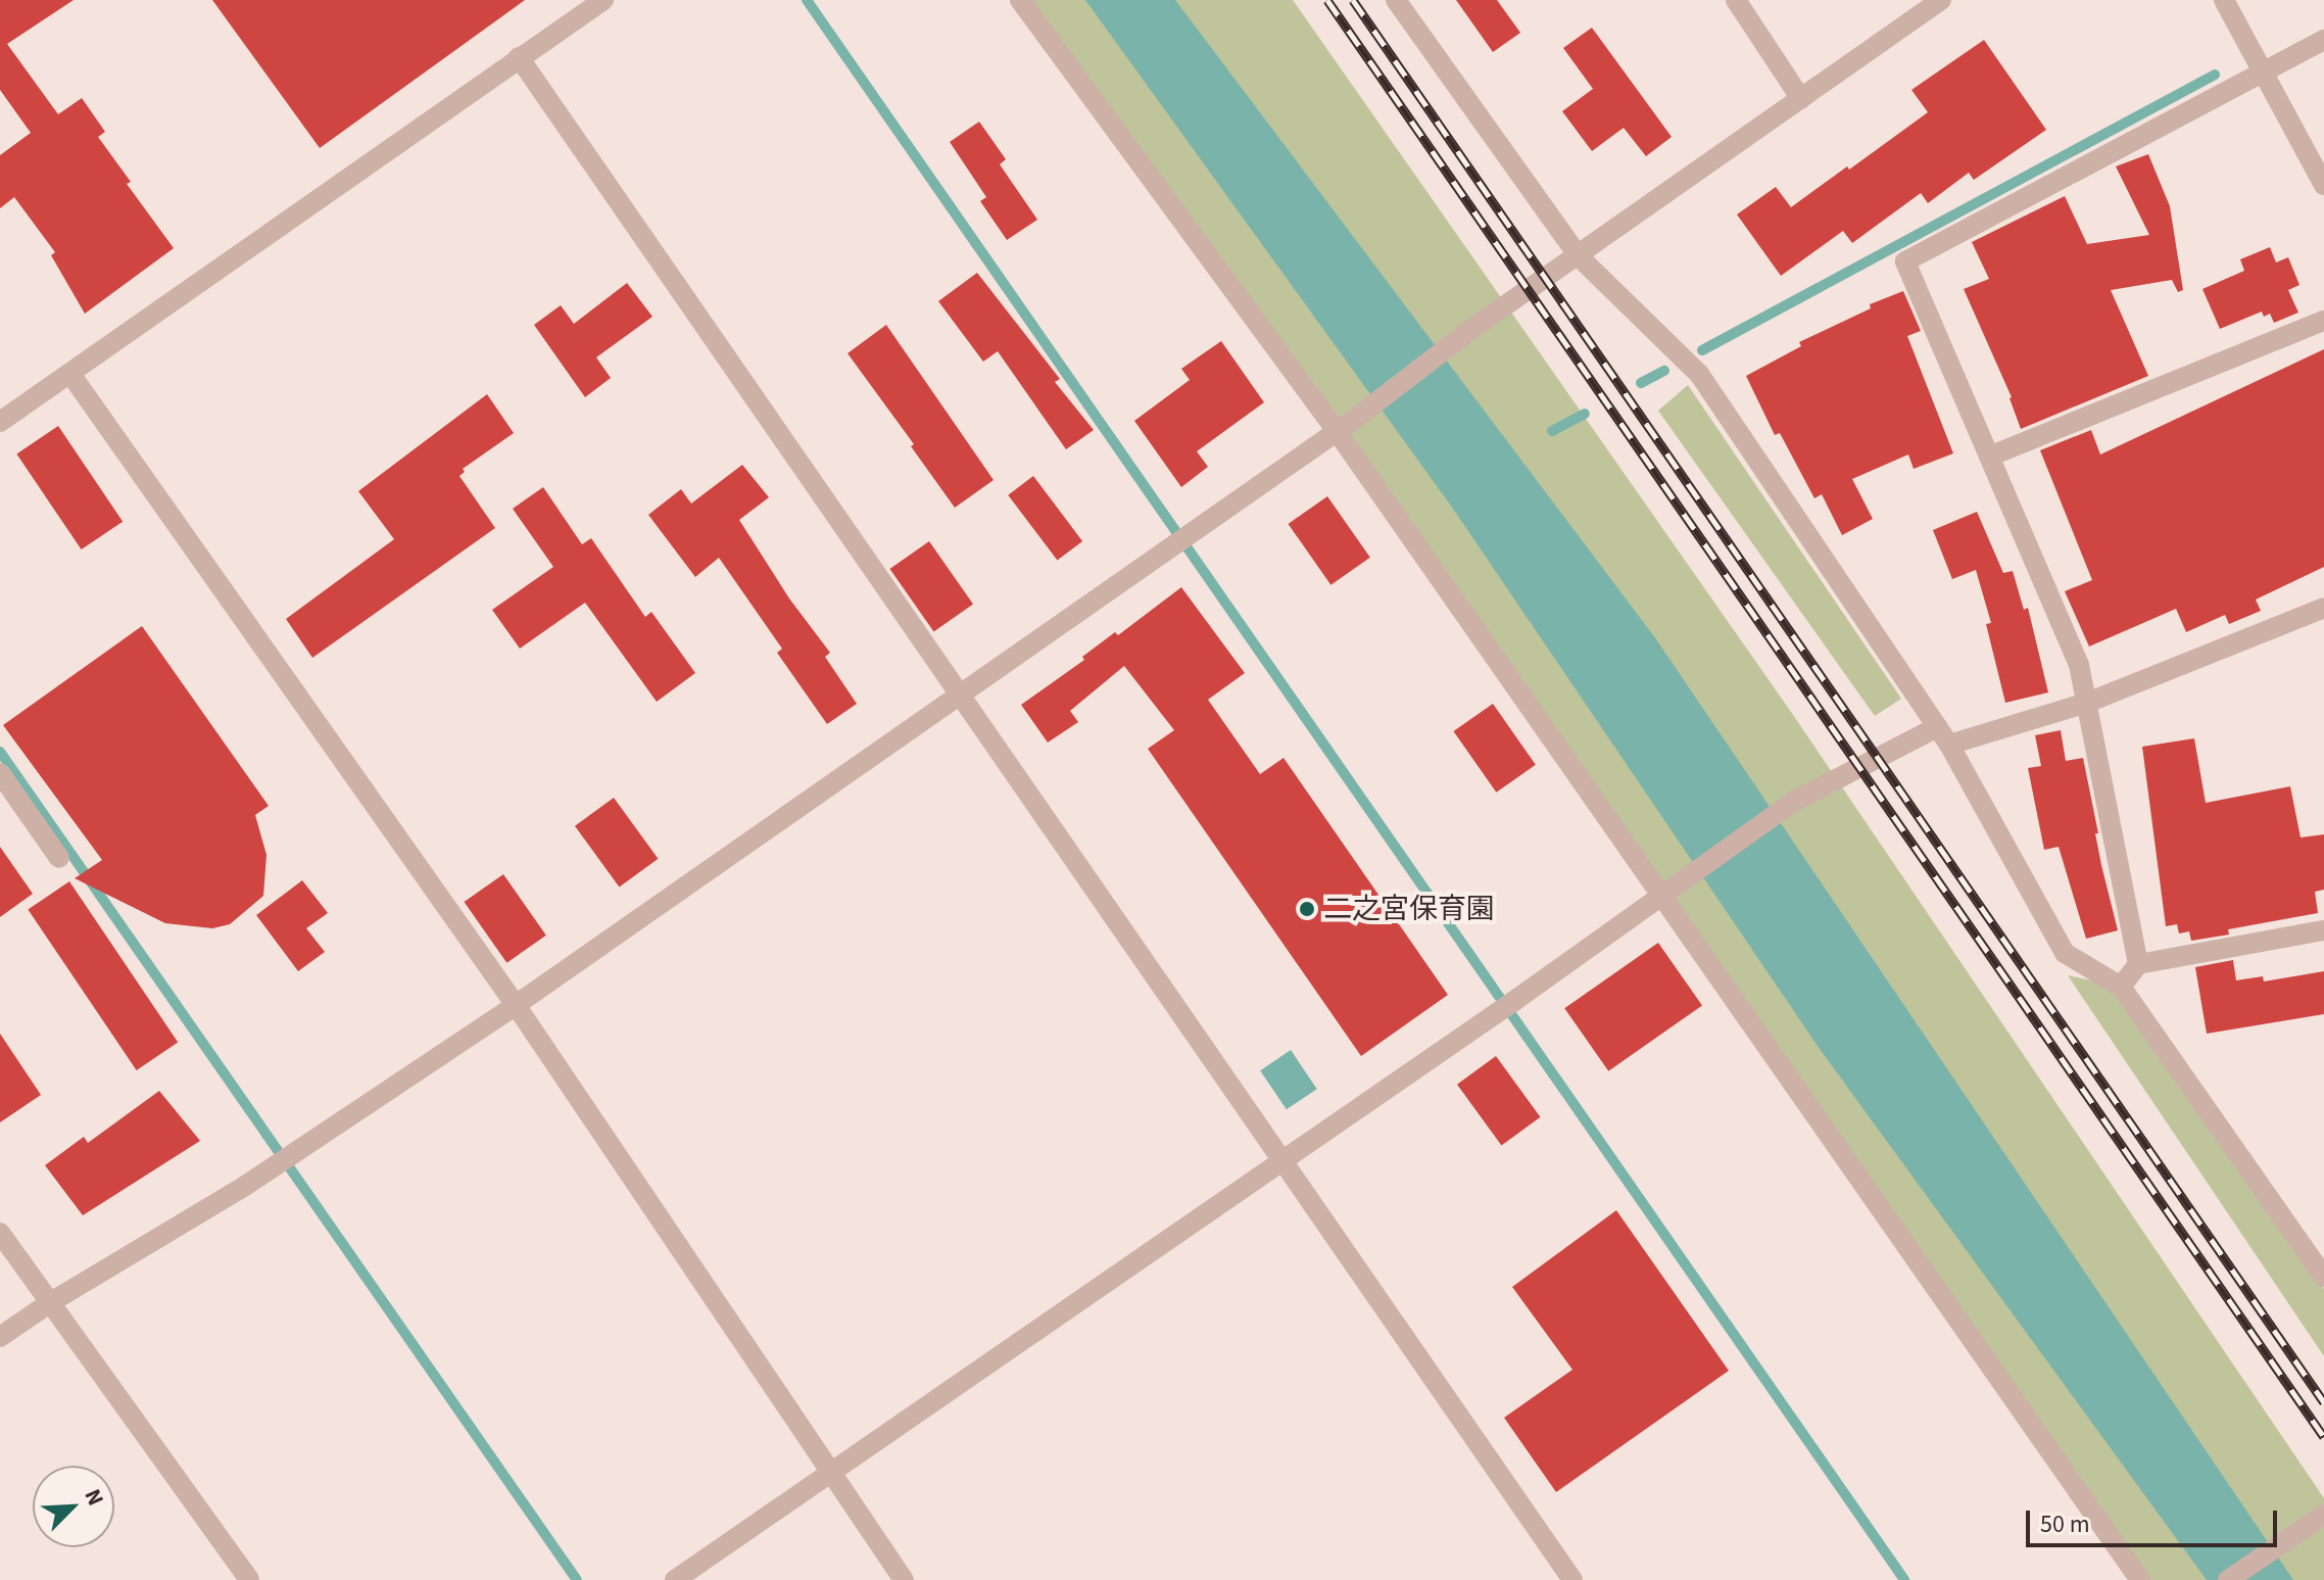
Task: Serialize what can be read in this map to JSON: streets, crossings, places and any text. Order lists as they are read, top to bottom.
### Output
{
  "places": ["二之宮保育園"],
  "scale_bar": "50 m",
  "north": "top right"
}
